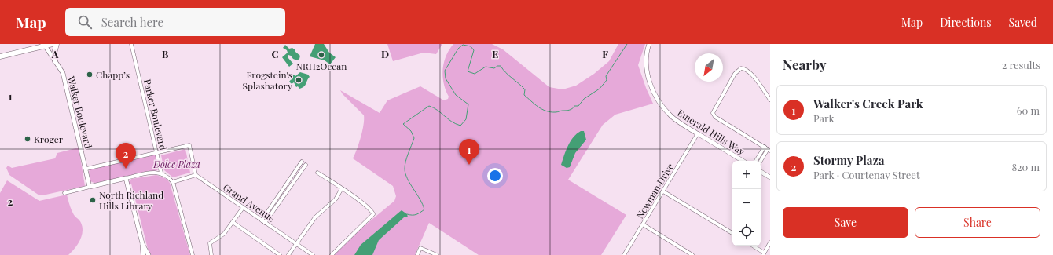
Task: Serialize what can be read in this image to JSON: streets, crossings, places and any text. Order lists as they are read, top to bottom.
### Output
{
  "streets": {
    "street": [
      "Walker Boulevard",
      "Parker Boulevard",
      "Emerald Hills Way",
      "Newman Drive",
      "Grand Avenue"
    ]
  },
  "crossings": [
    ["Emerald Hills Way", "Newman Drive"]
  ],
  "parks": ["Dolce Plaza"],
  "places": [
    "NRH2Ocean",
    "Chapp’s",
    "Frogstein's Splashatory",
    "Kroger",
    "North Richland Hills Library"
  ],
  "north": "bottom left",
  "page": {
    "header": "Map",
    "search": "Search here",
    "nav": ["Map", "Directions", "Saved"],
    "heading": ["Nearby", "2 results"],
    "list": [
      {
        "mark": "1",
        "name": "Walker's Creek Park",
        "note": "Park",
        "value": "60 m"
      },
      {
        "mark": "2",
        "name": "Stormy Plaza",
        "note": "Park · Courtenay Street",
        "value": "820 m"
      }
    ],
    "pins": ["1", "2"],
    "map_buttons": ["+", "−"],
    "buttons": ["Save", "Share"]
  },
  "grid": {
    "columns": [
      "A",
      "B",
      "C",
      "D",
      "E",
      "F"
    ],
    "rows": ["1", "2"]
  }
}
